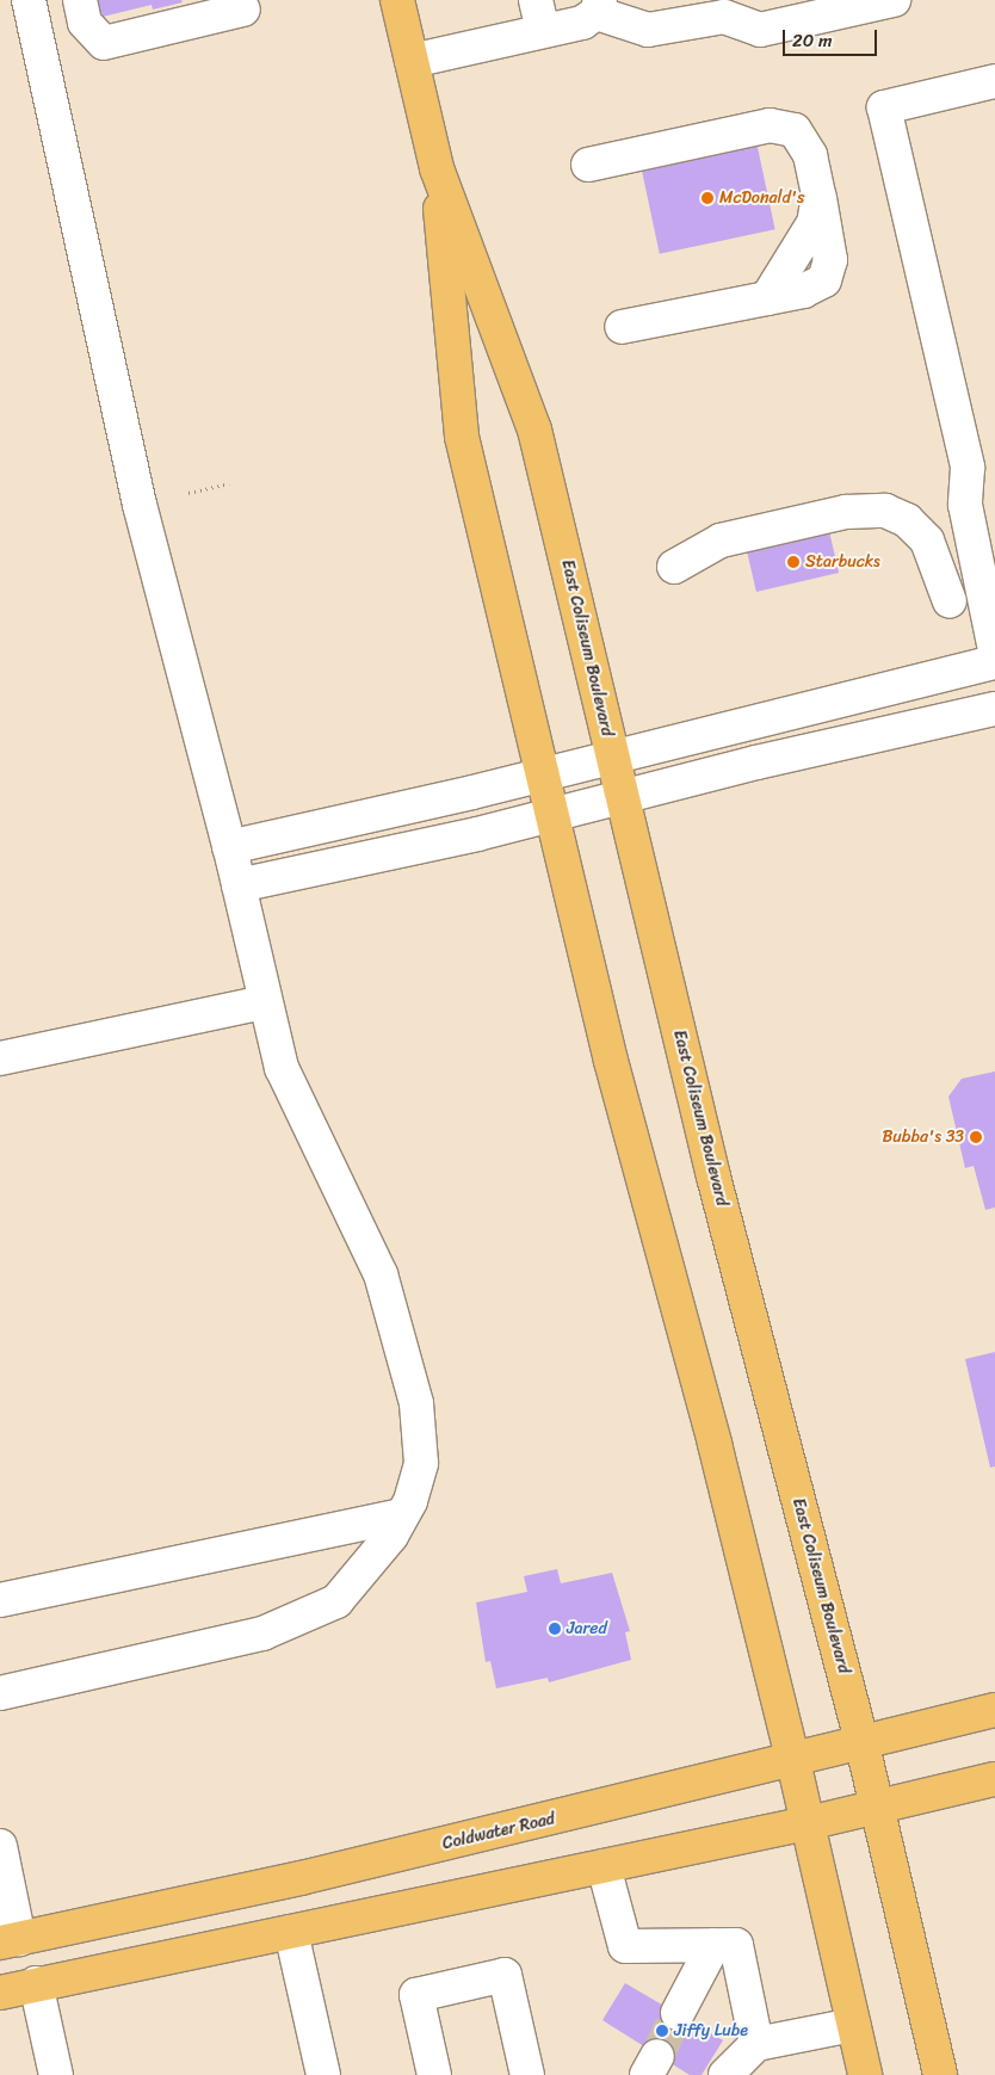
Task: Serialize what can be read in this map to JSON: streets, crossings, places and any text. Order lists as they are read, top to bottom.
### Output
{
  "streets": {
    "main road": ["East Coliseum Boulevard", "Coldwater Road"]
  },
  "crossings": [
    ["East Coliseum Boulevard", "Coldwater Road"]
  ],
  "places": [
    "McDonald's",
    "Starbucks",
    "Bubba's 33",
    "Jared",
    "Jiffy Lube"
  ],
  "scale_bar": "20 m"
}
